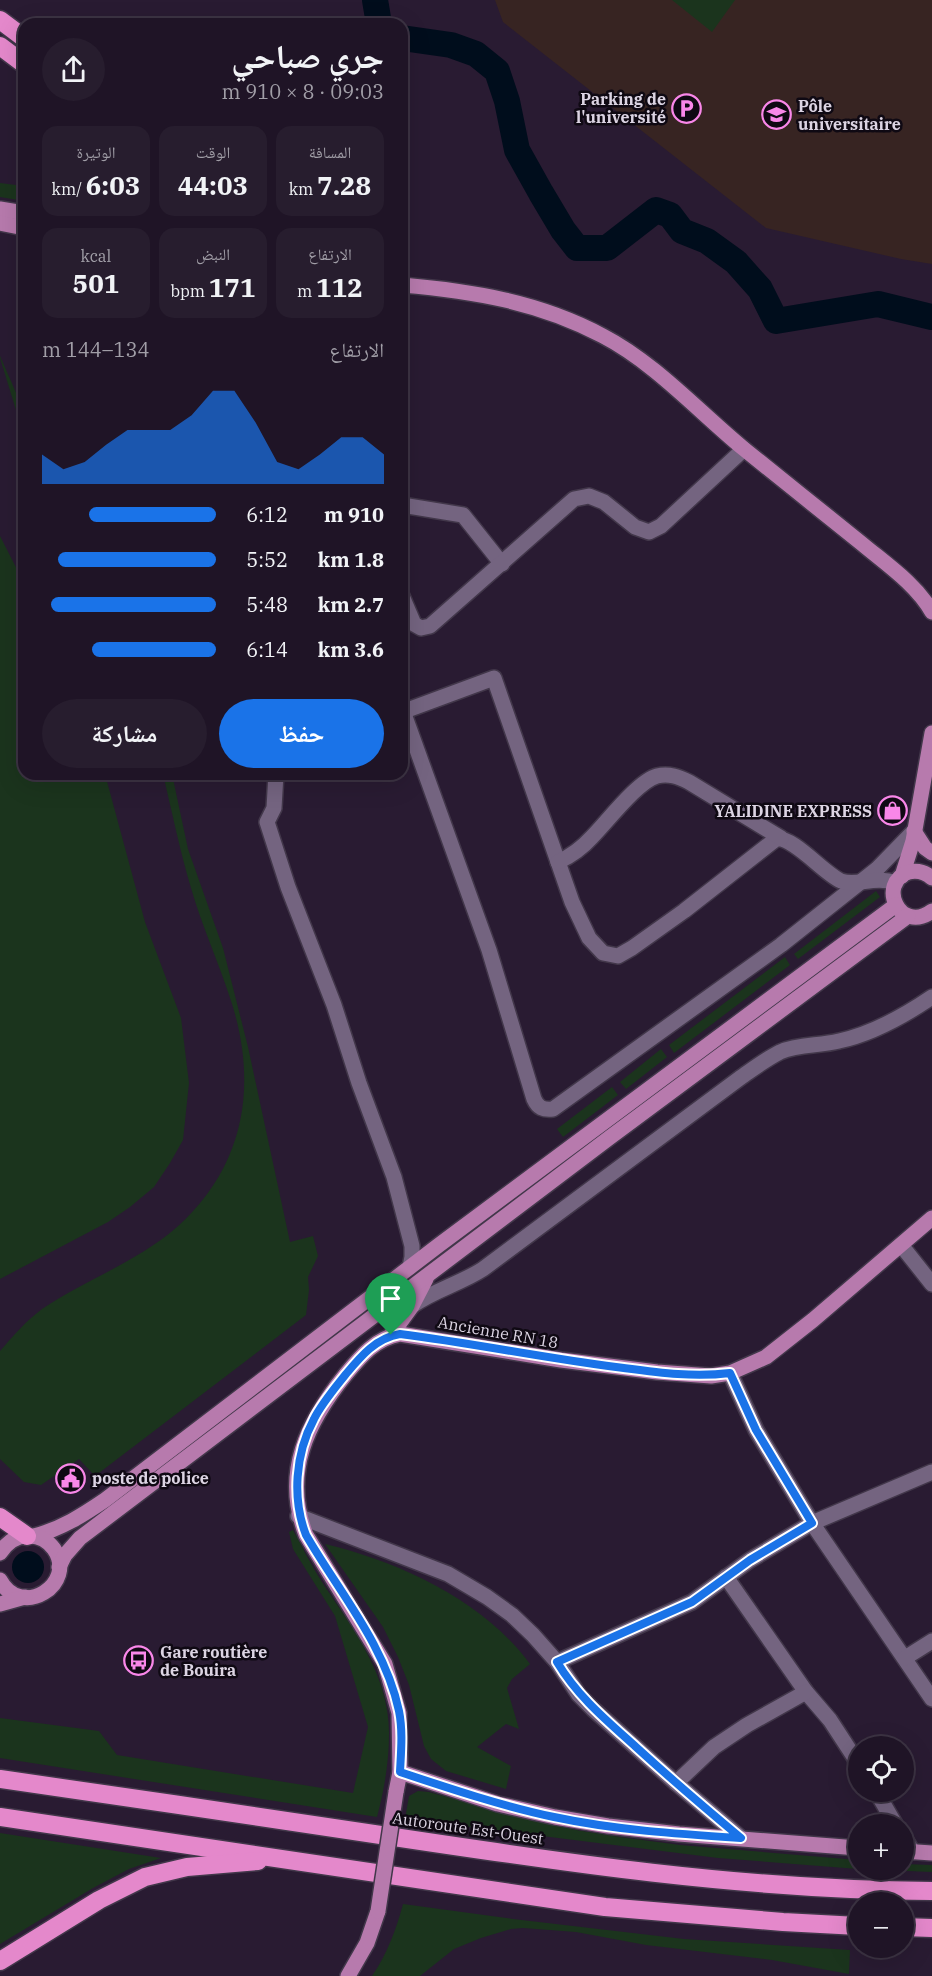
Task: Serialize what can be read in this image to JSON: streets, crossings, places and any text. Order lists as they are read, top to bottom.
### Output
{
  "streets": {
    "highway": ["Autoroute Est-Ouest"],
    "main road": ["Ancienne RN 18"]
  },
  "places": {
    "parking": ["Parking de l'université"],
    "school or university": ["Pôle universitaire"],
    "shop": ["YALIDINE EXPRESS"],
    "public building": ["poste de police"],
    "bus stop": ["Gare routière de Bouira"]
  },
  "page": {
    "heading": ["جري صباحي", "09:03 · 8 × 910 m"],
    "stats": [
      ["المسافة", "7.28 km"],
      ["الوقت", "44:03"],
      ["الوتيرة", "6:03 /km"],
      ["الارتفاع", "112 m"],
      ["النبض", "171 bpm"],
      ["kcal", "501"]
    ],
    "chart": ["الارتفاع", "134–144 m"],
    "list": [
      {
        "name": "910 m",
        "note": "6:12"
      },
      {
        "name": "1.8 km",
        "note": "5:52"
      },
      {
        "name": "2.7 km",
        "note": "5:48"
      },
      {
        "name": "3.6 km",
        "note": "6:14"
      }
    ],
    "buttons": ["حفظ", "مشاركة"],
    "map_buttons": ["+", "−"]
  }
}
